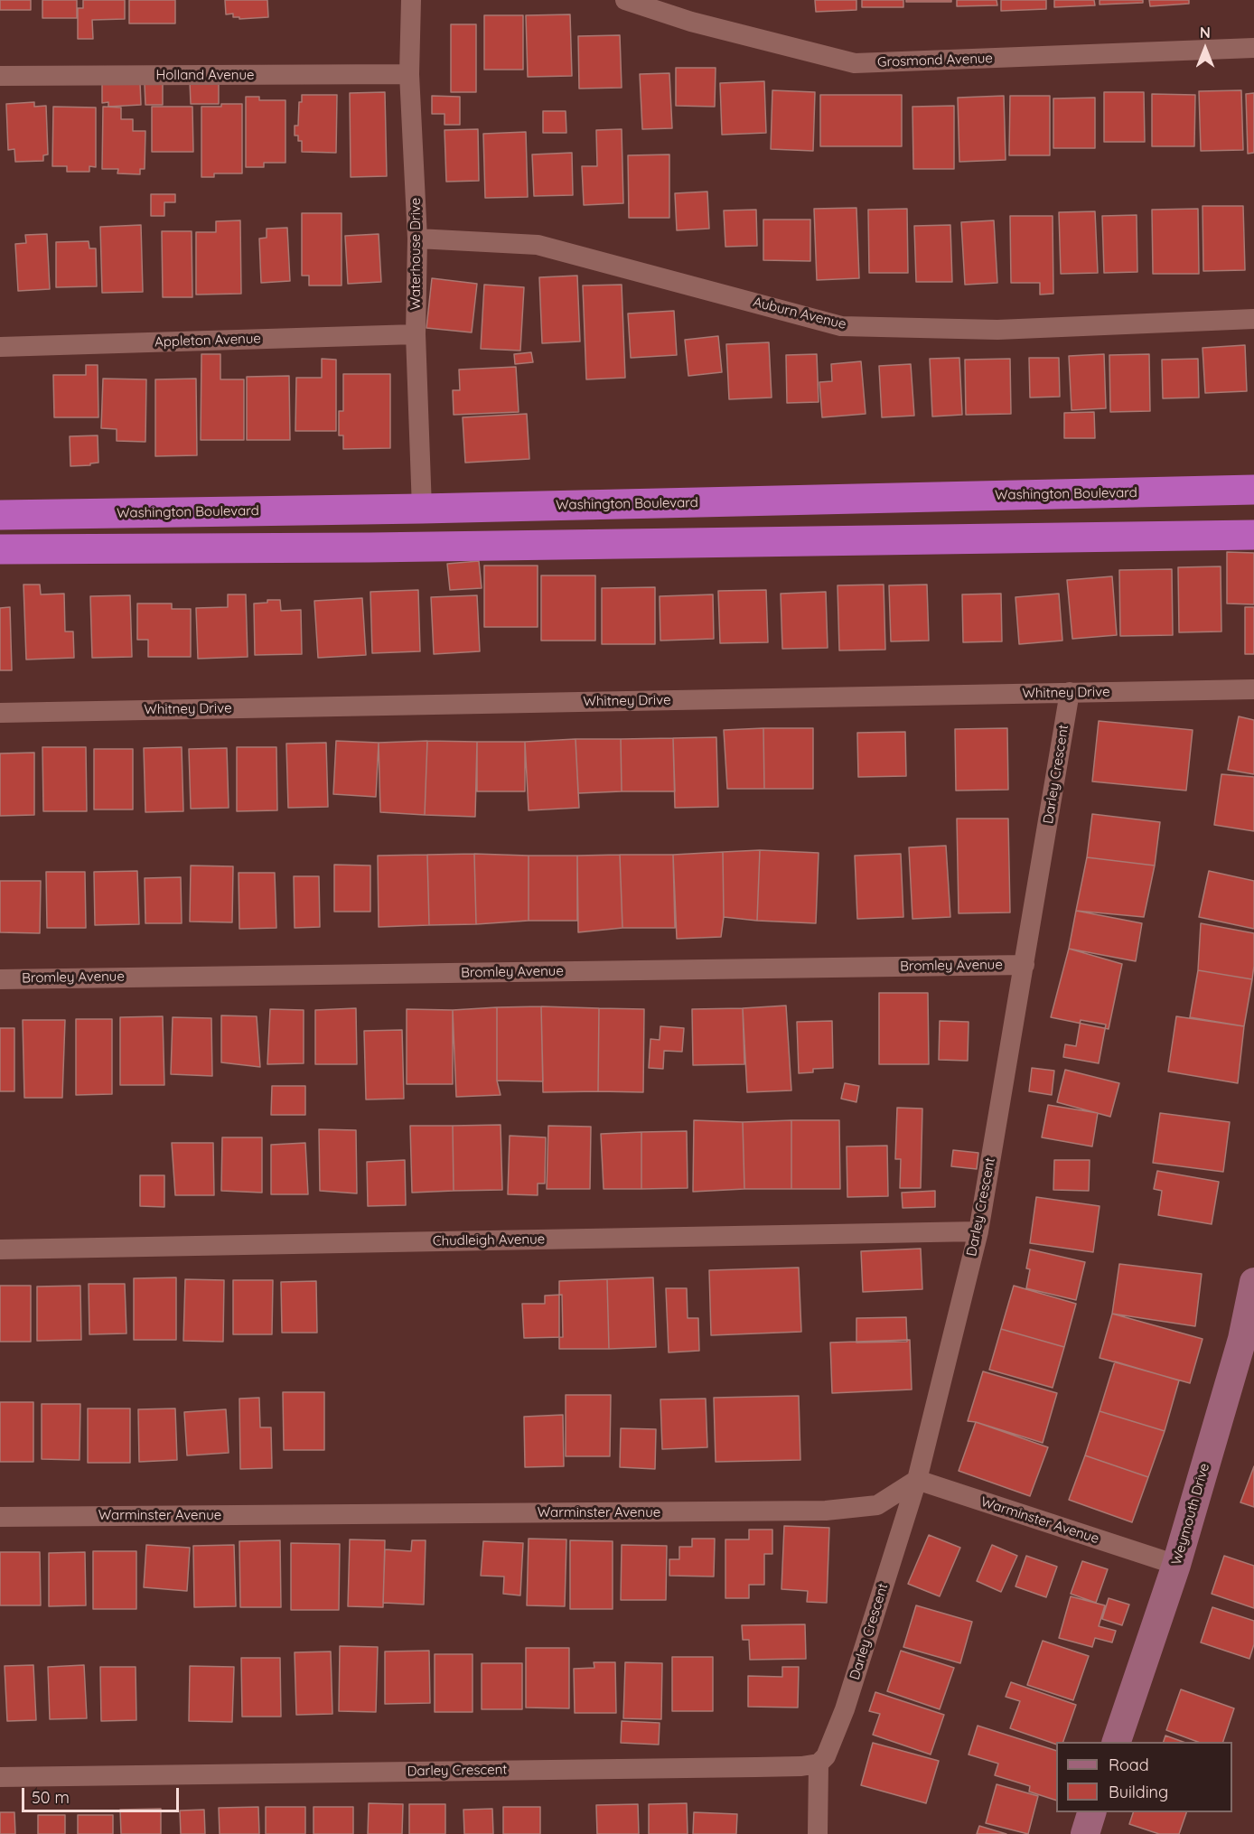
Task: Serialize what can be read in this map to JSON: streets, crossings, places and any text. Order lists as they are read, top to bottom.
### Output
{
  "streets": {
    "highway": ["Washington Boulevard"],
    "street": [
      "Grosmond Avenue",
      "Holland Avenue",
      "Waterhouse Drive",
      "Auburn Avenue",
      "Appleton Avenue",
      "Whitney Drive",
      "Darley Crescent",
      "Bromley Avenue",
      "Chudleigh Avenue",
      "Warminster Avenue",
      "Weymouth Drive"
    ]
  },
  "crossings": [
    ["Holland Avenue", "Waterhouse Drive"],
    ["Waterhouse Drive", "Auburn Avenue"],
    ["Waterhouse Drive", "Appleton Avenue"],
    ["Waterhouse Drive", "Washington Boulevard"],
    ["Whitney Drive", "Darley Crescent"],
    ["Darley Crescent", "Bromley Avenue"],
    ["Darley Crescent", "Chudleigh Avenue"],
    ["Darley Crescent", "Warminster Avenue"],
    ["Warminster Avenue", "Weymouth Drive"]
  ],
  "legend": ["Road", "Building"],
  "scale_bar": "50 m",
  "north": "top"
}
